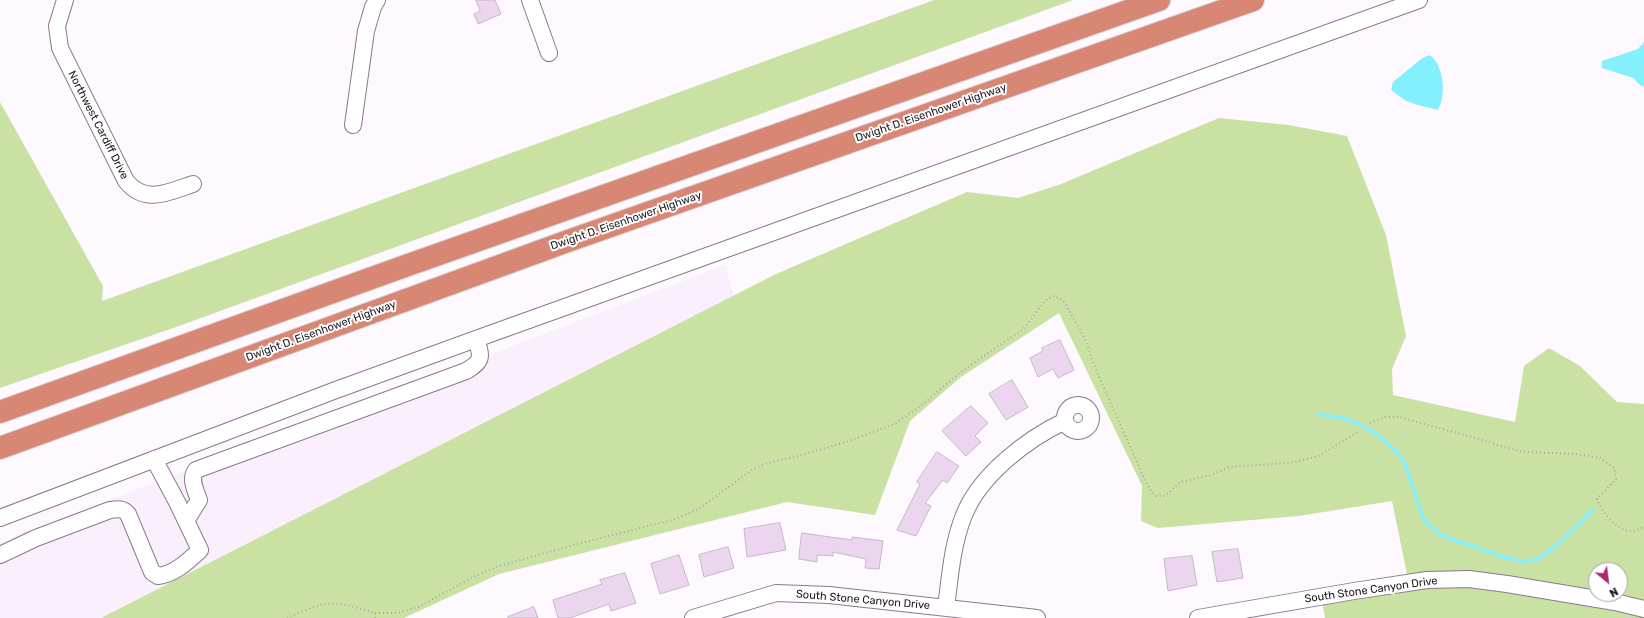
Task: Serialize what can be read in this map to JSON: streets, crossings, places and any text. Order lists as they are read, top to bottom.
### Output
{
  "streets": {
    "highway": ["Dwight D. Eisenhower Highway"],
    "street": ["Northwest Cardiff Drive", "South Stone Canyon Drive"]
  },
  "north": "bottom right"
}
